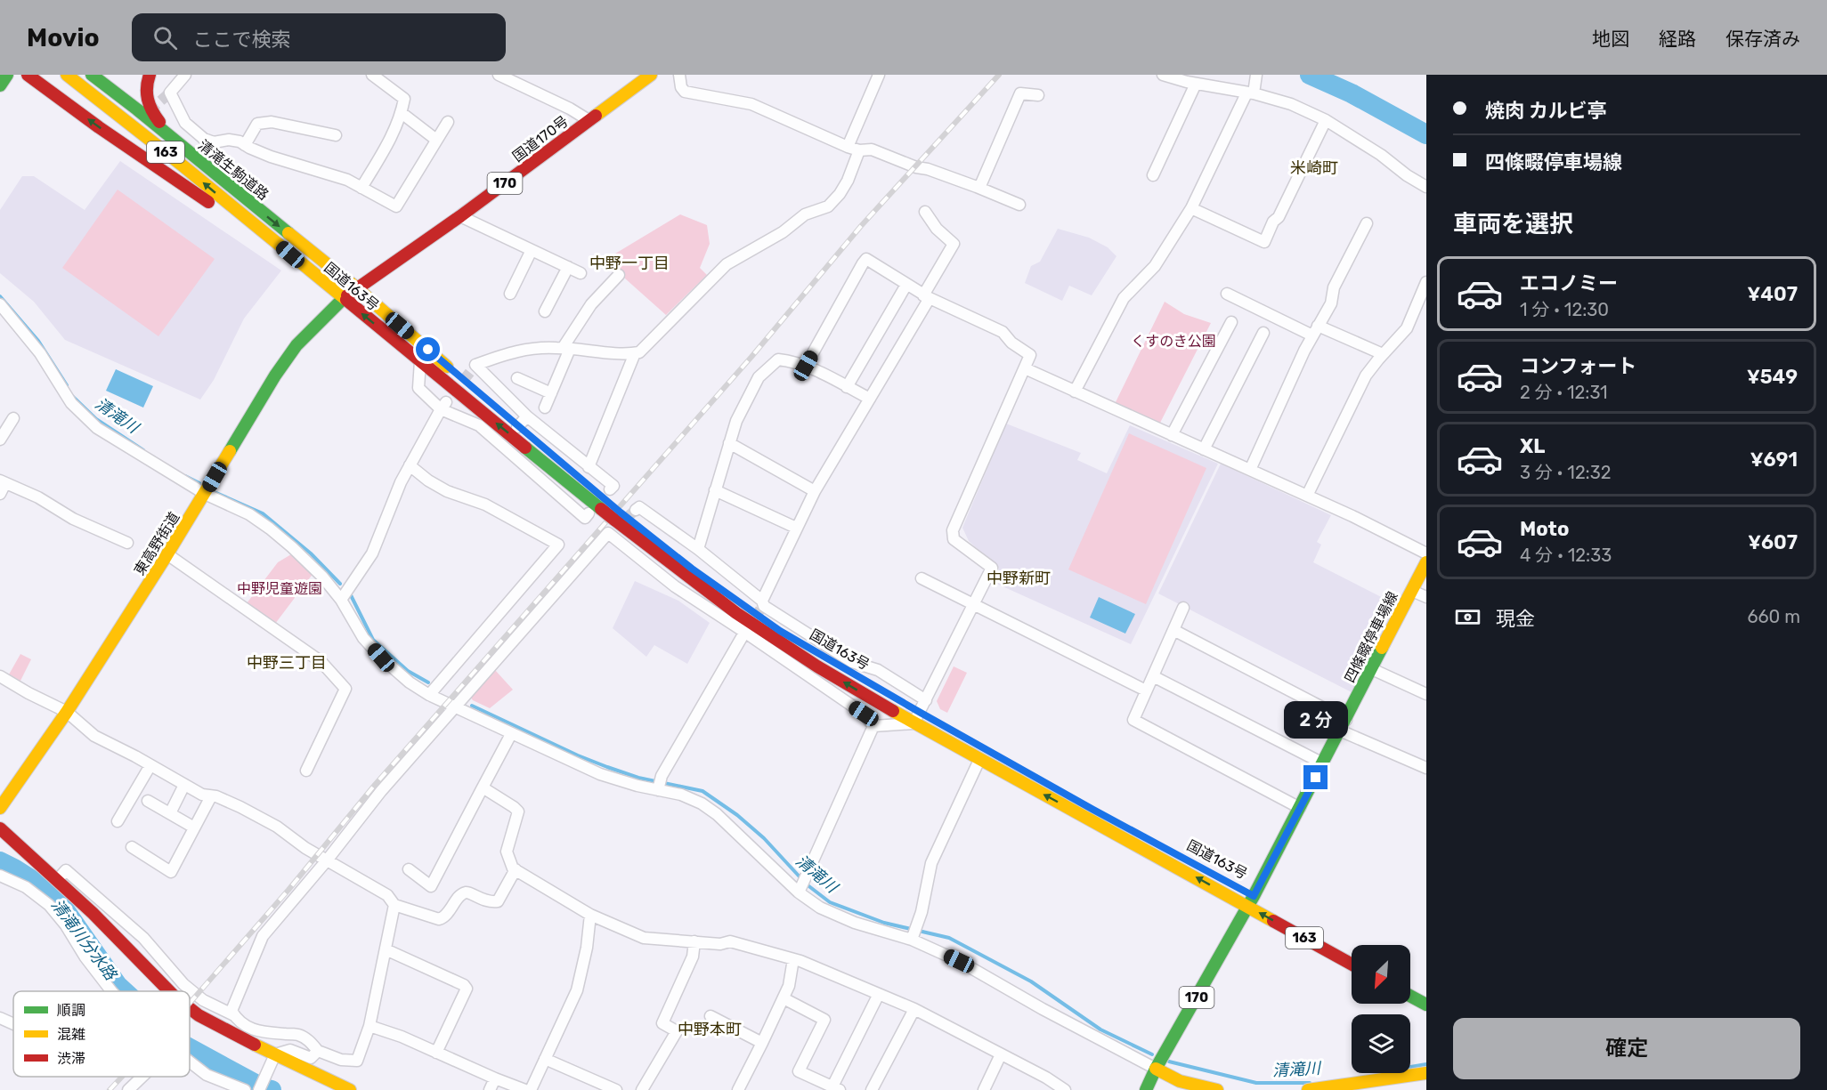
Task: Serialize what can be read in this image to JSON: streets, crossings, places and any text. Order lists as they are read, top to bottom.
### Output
{
  "streets": {
    "main road": [
      "国道170号",
      "163",
      "清滝生駒道路",
      "170",
      "国道163号",
      "東高野街道",
      "四條畷停車場線"
    ]
  },
  "crossings": [
    ["国道170号", "清滝生駒道路"],
    ["国道170号", "国道163号"],
    ["国道170号", "東高野街道"],
    ["清滝生駒道路", "国道163号"],
    ["170", "国道163号"],
    ["170", "四條畷停車場線"],
    ["国道163号", "東高野街道"],
    ["国道163号", "四條畷停車場線"]
  ],
  "districts": [
    "米崎町",
    "中野一丁目",
    "中野新町",
    "中野三丁目",
    "中野本町"
  ],
  "water": ["清滝川", "清滝川分水路"],
  "parks": ["くすのき公園", "中野児童遊園"],
  "legend": ["順調", "混雑", "渋滞"],
  "north": "bottom left",
  "page": {
    "header": "Movio",
    "search": "ここで検索",
    "nav": ["地図", "経路", "保存済み"],
    "banner": ["焼肉 カルビ亭", "四條畷停車場線"],
    "heading": "車両を選択",
    "list": [
      {
        "name": "エコノミー",
        "note": "1 分 · 12:30",
        "value": "¥407"
      },
      {
        "name": "コンフォート",
        "note": "2 分 · 12:31",
        "value": "¥549"
      },
      {
        "name": "XL",
        "note": "3 分 · 12:32",
        "value": "¥691"
      },
      {
        "name": "Moto",
        "note": "4 分 · 12:33",
        "value": "¥607"
      }
    ],
    "pay": ["現金", "660 m"],
    "bubble": "2 分",
    "buttons": "確定"
  }
}
